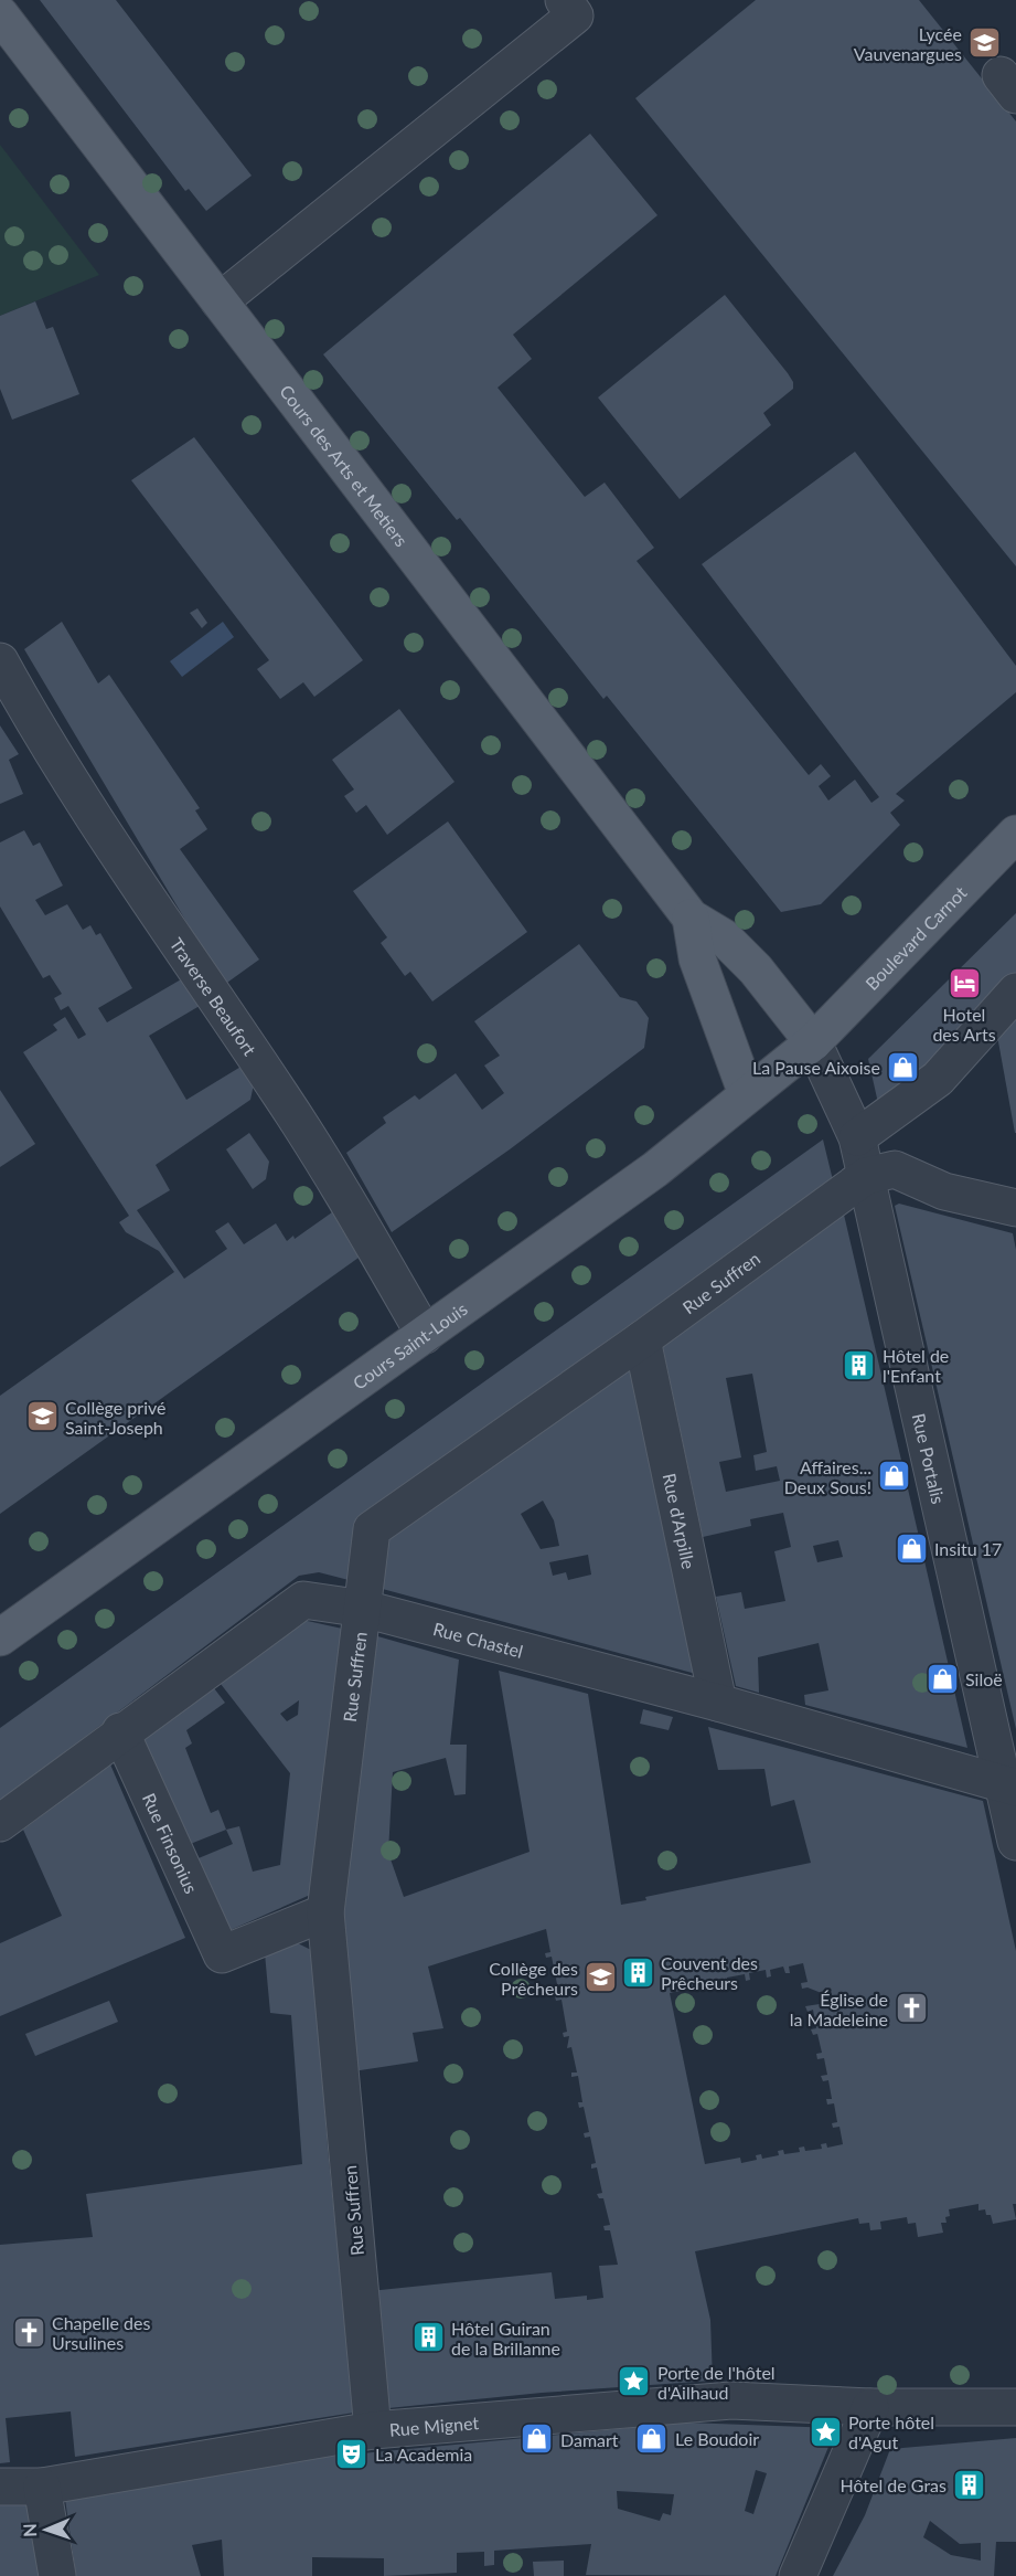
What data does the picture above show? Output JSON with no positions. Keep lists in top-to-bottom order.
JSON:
{
  "streets": {
    "main road": ["Cours des Arts et Metiers", "Boulevard Carnot", "Cours Saint-Louis"],
    "street": [
      "Traverse Beaufort",
      "Rue Suffren",
      "Rue Portalis",
      "Rue d'Arpille",
      "Rue Chastel",
      "Rue Finsonius",
      "Rue Mignet"
    ]
  },
  "crossings": [
    ["Cours des Arts et Metiers", "Boulevard Carnot"],
    ["Cours des Arts et Metiers", "Cours Saint-Louis"],
    ["Cours des Arts et Metiers", "Rue Portalis"],
    ["Boulevard Carnot", "Cours Saint-Louis"],
    ["Boulevard Carnot", "Rue Portalis"],
    ["Traverse Beaufort", "Cours Saint-Louis"],
    ["Rue Suffren", "Rue Portalis"],
    ["Rue Suffren", "Rue d'Arpille"],
    ["Rue Suffren", "Rue Chastel"],
    ["Rue Suffren", "Rue Finsonius"],
    ["Rue Suffren", "Rue Mignet"],
    ["Cours Saint-Louis", "Rue Portalis"],
    ["Rue Portalis", "Rue Chastel"],
    ["Rue d'Arpille", "Rue Chastel"],
    ["Rue Chastel", "Rue Finsonius"]
  ],
  "places": {
    "school or university": ["Lycée Vauvenargues", "Collège privé Saint-Joseph", "Collège des Prêcheurs"],
    "hotel": ["Hotel des Arts"],
    "shop": [
      "La Pause Aixoise",
      "Affaires... Deux Sous!",
      "Insitu 17",
      "Siloë",
      "Le Boudoir",
      "Damart"
    ],
    "building": [
      "Hôtel de l'Enfant",
      "Couvent des Prêcheurs",
      "Hôtel Guiran de la Brillanne",
      "Hôtel de Gras"
    ],
    "church": ["Église de la Madeleine", "Chapelle des Ursulines"],
    "place": ["Porte de l'hôtel d'Ailhaud", "Porte hôtel d'Agut"],
    "theatre": ["La Academia"]
  },
  "north": "left"
}
